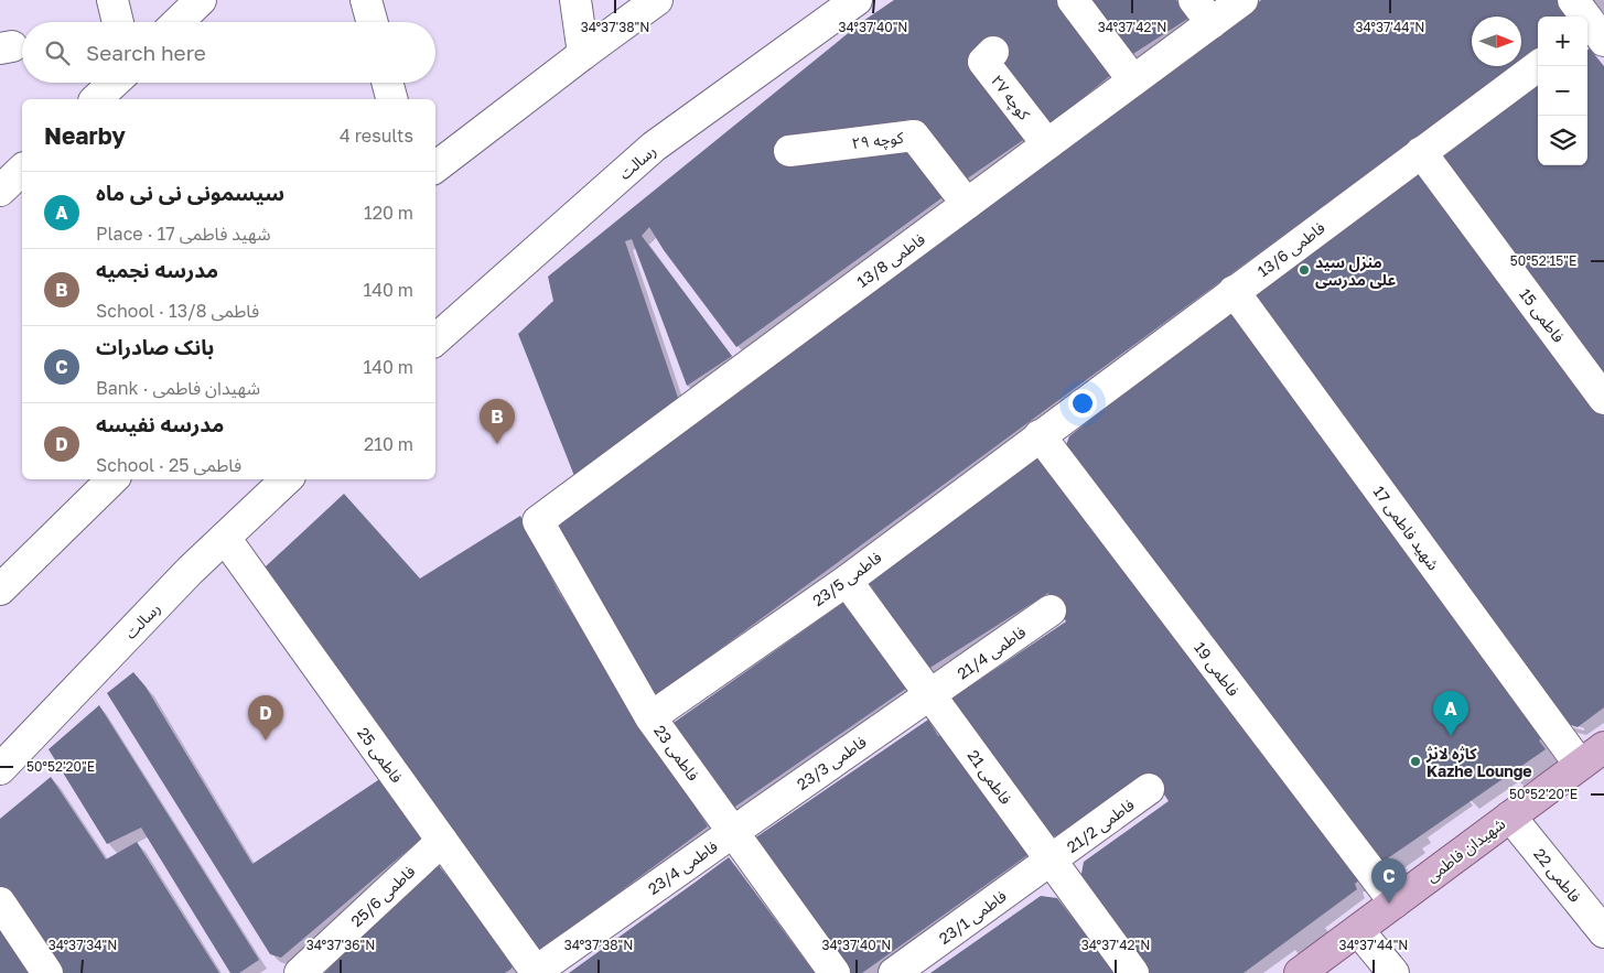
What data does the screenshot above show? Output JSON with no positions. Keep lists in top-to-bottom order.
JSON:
{
  "streets": {
    "main road": ["شهیدان فاطمی"],
    "street": [
      "کوچه ۲۷",
      "کوچه ۲۹",
      "رسالت",
      "فاطمی 13/6",
      "فاطمی 13/8",
      "فاطمی 15",
      "شهید فاطمی 17",
      "فاطمی 23/5",
      "فاطمی 21/4",
      "فاطمی 19",
      "فاطمی 23",
      "فاطمی 25",
      "فاطمی 23/3",
      "فاطمی 21",
      "فاطمی 21/2",
      "فاطمی 23/4",
      "فاطمی 22",
      "فاطمی 25/6",
      "فاطمی 23/1"
    ]
  },
  "crossings": [
    ["کوچه ۲۷", "فاطمی 13/8"],
    ["کوچه ۲۹", "فاطمی 13/8"],
    ["رسالت", "فاطمی 25"],
    ["فاطمی 13/6", "فاطمی 15"],
    ["فاطمی 13/6", "شهید فاطمی 17"],
    ["فاطمی 13/6", "فاطمی 23/5"],
    ["فاطمی 13/6", "فاطمی 19"],
    ["فاطمی 13/8", "فاطمی 23"],
    ["شهید فاطمی 17", "شهیدان فاطمی"],
    ["فاطمی 23/5", "فاطمی 19"],
    ["فاطمی 23/5", "فاطمی 23"],
    ["فاطمی 23/5", "فاطمی 21"],
    ["فاطمی 21/4", "فاطمی 23/3"],
    ["فاطمی 21/4", "فاطمی 21"],
    ["فاطمی 19", "شهیدان فاطمی"],
    ["فاطمی 23", "فاطمی 23/3"],
    ["فاطمی 23", "فاطمی 23/4"],
    ["فاطمی 25", "فاطمی 23/4"],
    ["فاطمی 25", "فاطمی 25/6"],
    ["فاطمی 23/3", "فاطمی 21"],
    ["فاطمی 23/3", "فاطمی 23/4"],
    ["فاطمی 21", "فاطمی 21/2"],
    ["فاطمی 21", "فاطمی 23/1"],
    ["فاطمی 21/2", "فاطمی 23/1"],
    ["شهیدان فاطمی", "فاطمی 22"]
  ],
  "places": ["منزل سید علی مدرسی", "کاژه لانژ Kazhe Lounge"],
  "north": "right",
  "page": {
    "map_buttons": ["+", "−"],
    "search": "Search here",
    "heading": ["Nearby", "4 results"],
    "list": [
      {
        "mark": "A",
        "name": "سیسمونی نی نی ماه",
        "note": "Place · شهید فاطمی 17",
        "value": "120 m"
      },
      {
        "mark": "B",
        "name": "مدرسه نجمیه",
        "note": "School · فاطمی 13/8",
        "value": "140 m"
      },
      {
        "mark": "C",
        "name": "بانک صادرات",
        "note": "Bank · شهیدان فاطمی",
        "value": "140 m"
      },
      {
        "mark": "D",
        "name": "مدرسه نفیسه",
        "note": "School · فاطمی 25",
        "value": "210 m"
      }
    ],
    "pins": [
      "B",
      "A",
      "D",
      "C"
    ]
  },
  "coordinates": [
    "34°37'38\"N",
    "34°37'40\"N",
    "34°37'42\"N",
    "34°37'44\"N",
    "50°52'15\"E",
    "50°52'20\"E",
    "34°37'34\"N",
    "34°37'36\"N"
  ]
}
